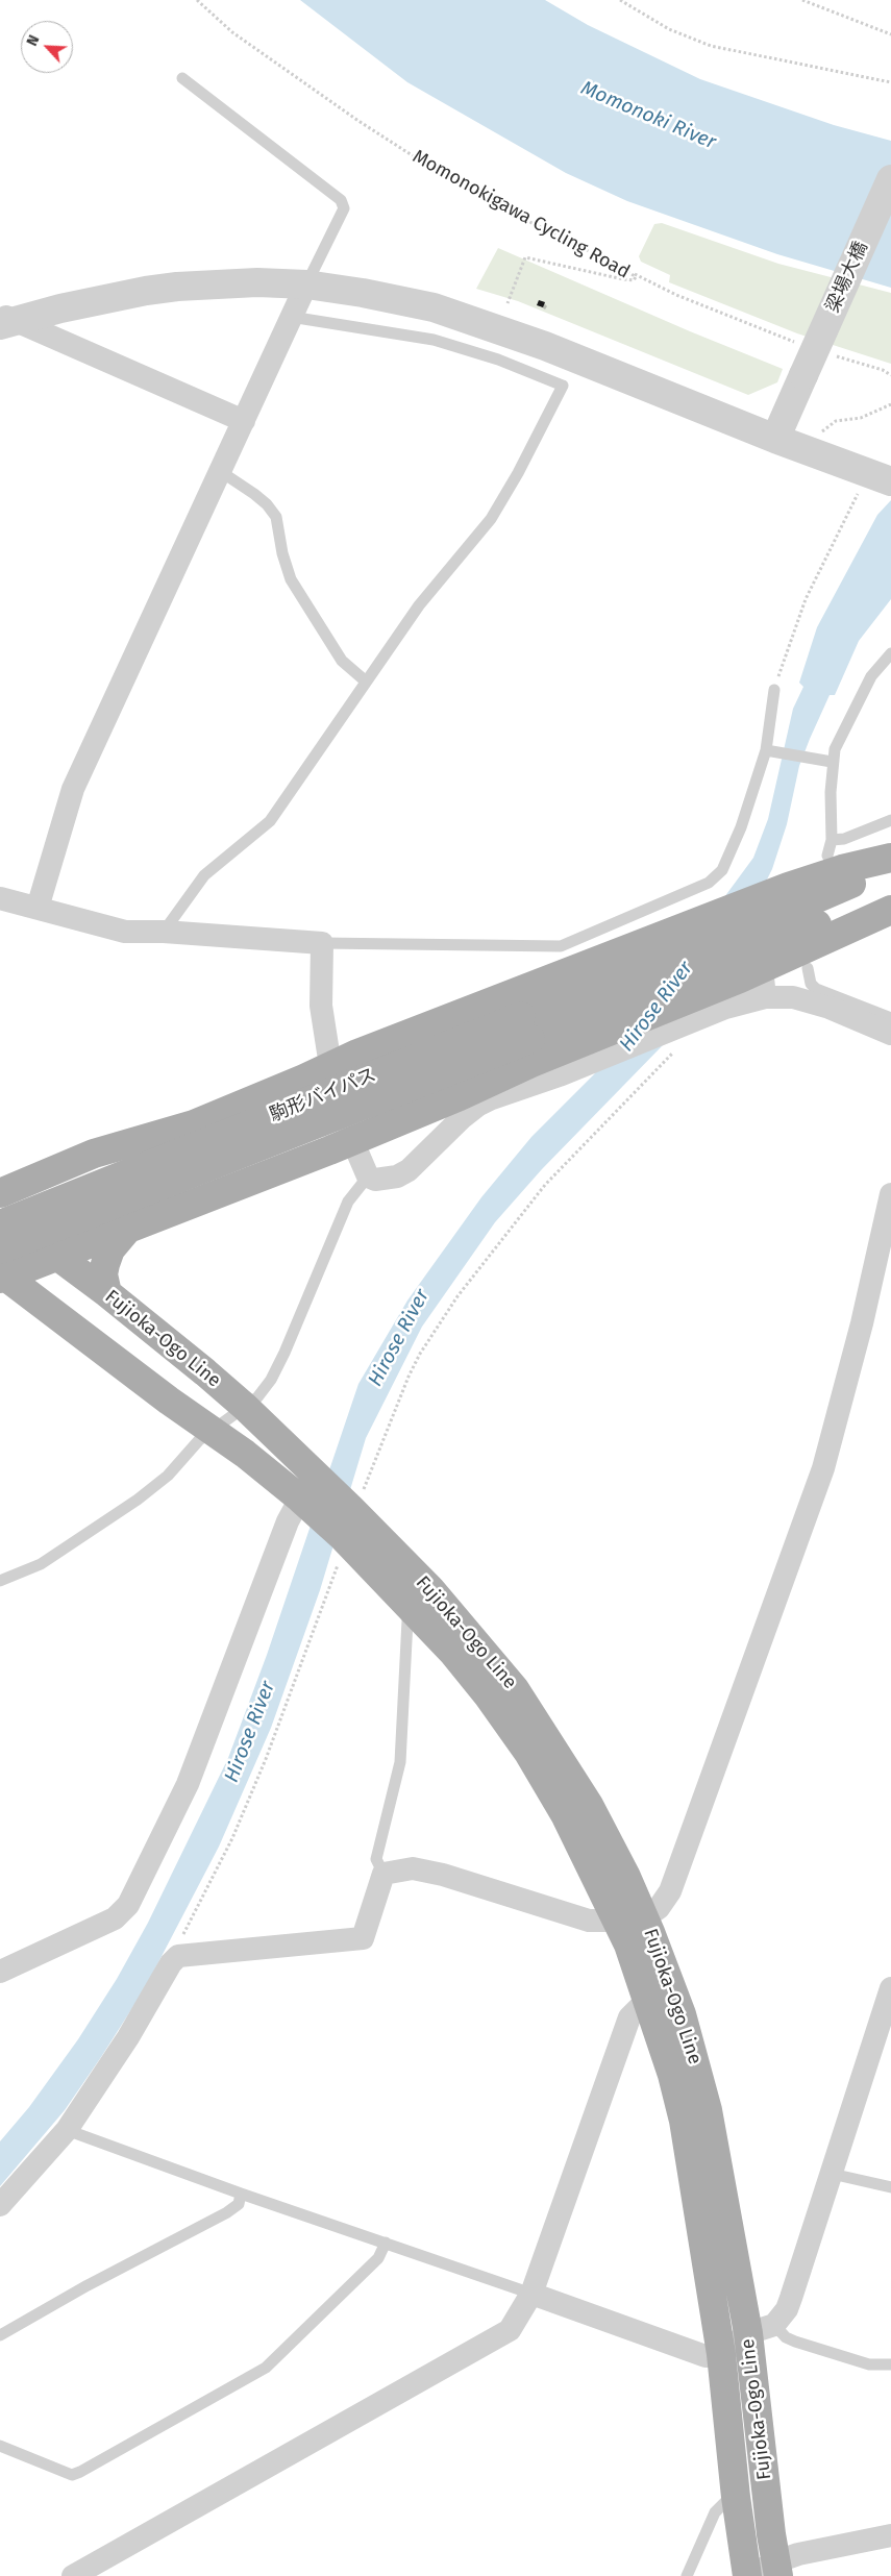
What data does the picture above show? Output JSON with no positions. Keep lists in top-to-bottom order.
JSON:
{
  "streets": {
    "main road": ["駒形バイパス", "Fujioka-Ogo Line"],
    "street": ["梁場大橋"],
    "path": ["Momonokigawa Cycling Road"]
  },
  "water": ["Momonoki River", "Hirose River"],
  "north": "top left"
}
